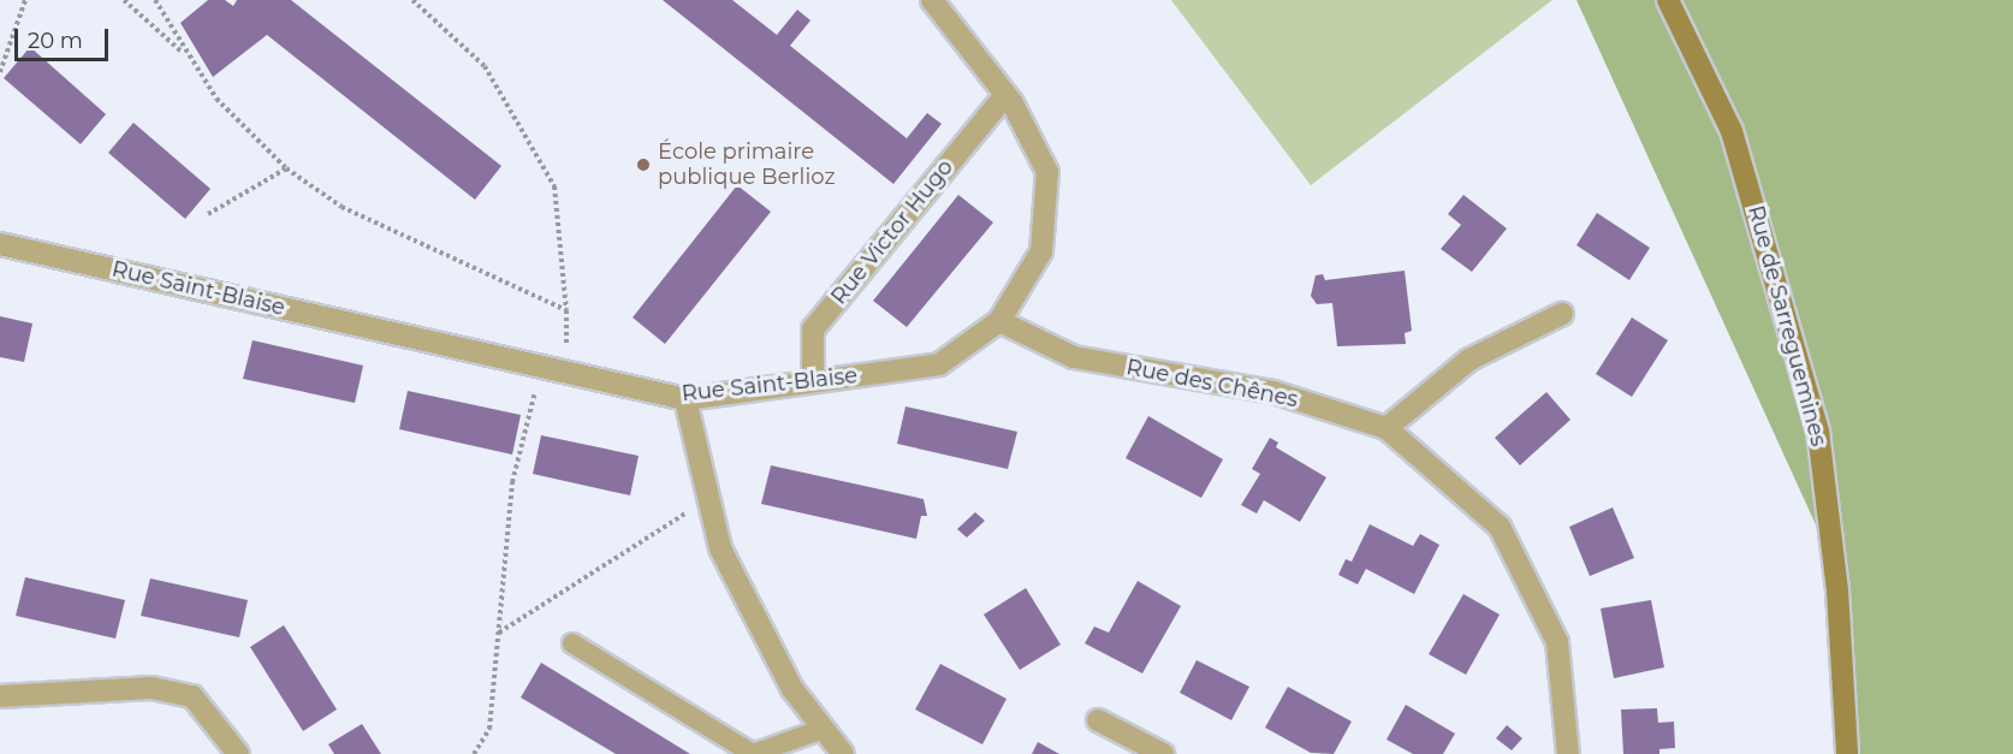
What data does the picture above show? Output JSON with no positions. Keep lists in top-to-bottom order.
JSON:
{
  "streets": {
    "main road": ["Rue de Sarreguemines"],
    "street": ["Rue Victor Hugo", "Rue Saint-Blaise", "Rue des Chênes"]
  },
  "crossings": [
    ["Rue Victor Hugo", "Rue Saint-Blaise"],
    ["Rue Saint-Blaise", "Rue des Chênes"]
  ],
  "places": ["École primaire publique Berlioz"],
  "scale_bar": "20 m"
}
